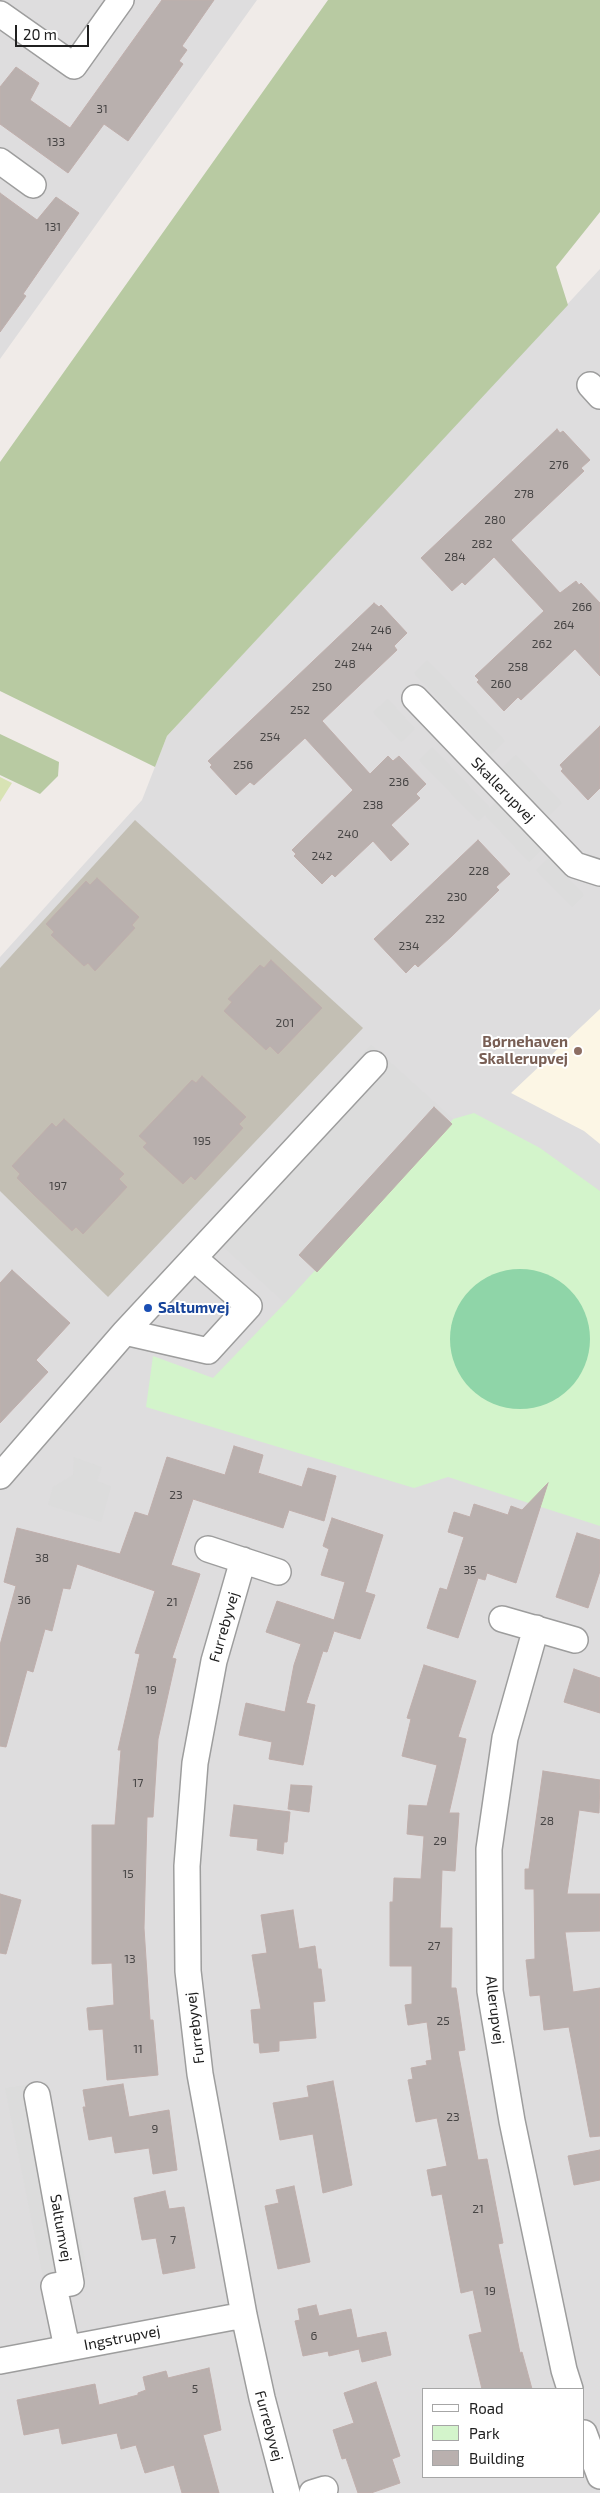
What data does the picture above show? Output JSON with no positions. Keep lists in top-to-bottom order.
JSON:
{
  "streets": {
    "street": [
      "Skallerupvej",
      "Furrebyvej",
      "Allerupvej",
      "Saltumvej",
      "Ingstrupvej"
    ]
  },
  "crossings": [
    ["Furrebyvej", "Ingstrupvej"],
    ["Saltumvej", "Ingstrupvej"]
  ],
  "places": ["Børnehaven Skallerupvej", "Saltumvej"],
  "house_numbers": [
    "31",
    "133",
    "131",
    "276",
    "278",
    "280",
    "282",
    "284",
    "266",
    "264",
    "246",
    "262",
    "244",
    "248",
    "258",
    "260",
    "250",
    "252",
    "254",
    "256",
    "236",
    "238",
    "240",
    "242",
    "228",
    "230",
    "232",
    "234",
    "201",
    "195",
    "197",
    "23",
    "38",
    "35",
    "36",
    "21",
    "19",
    "17",
    "28",
    "29",
    "15",
    "27",
    "13",
    "25",
    "11",
    "23",
    "9",
    "21",
    "7",
    "19",
    "6",
    "5"
  ],
  "legend": ["Road", "Park", "Building"],
  "scale_bar": "20 m"
}
